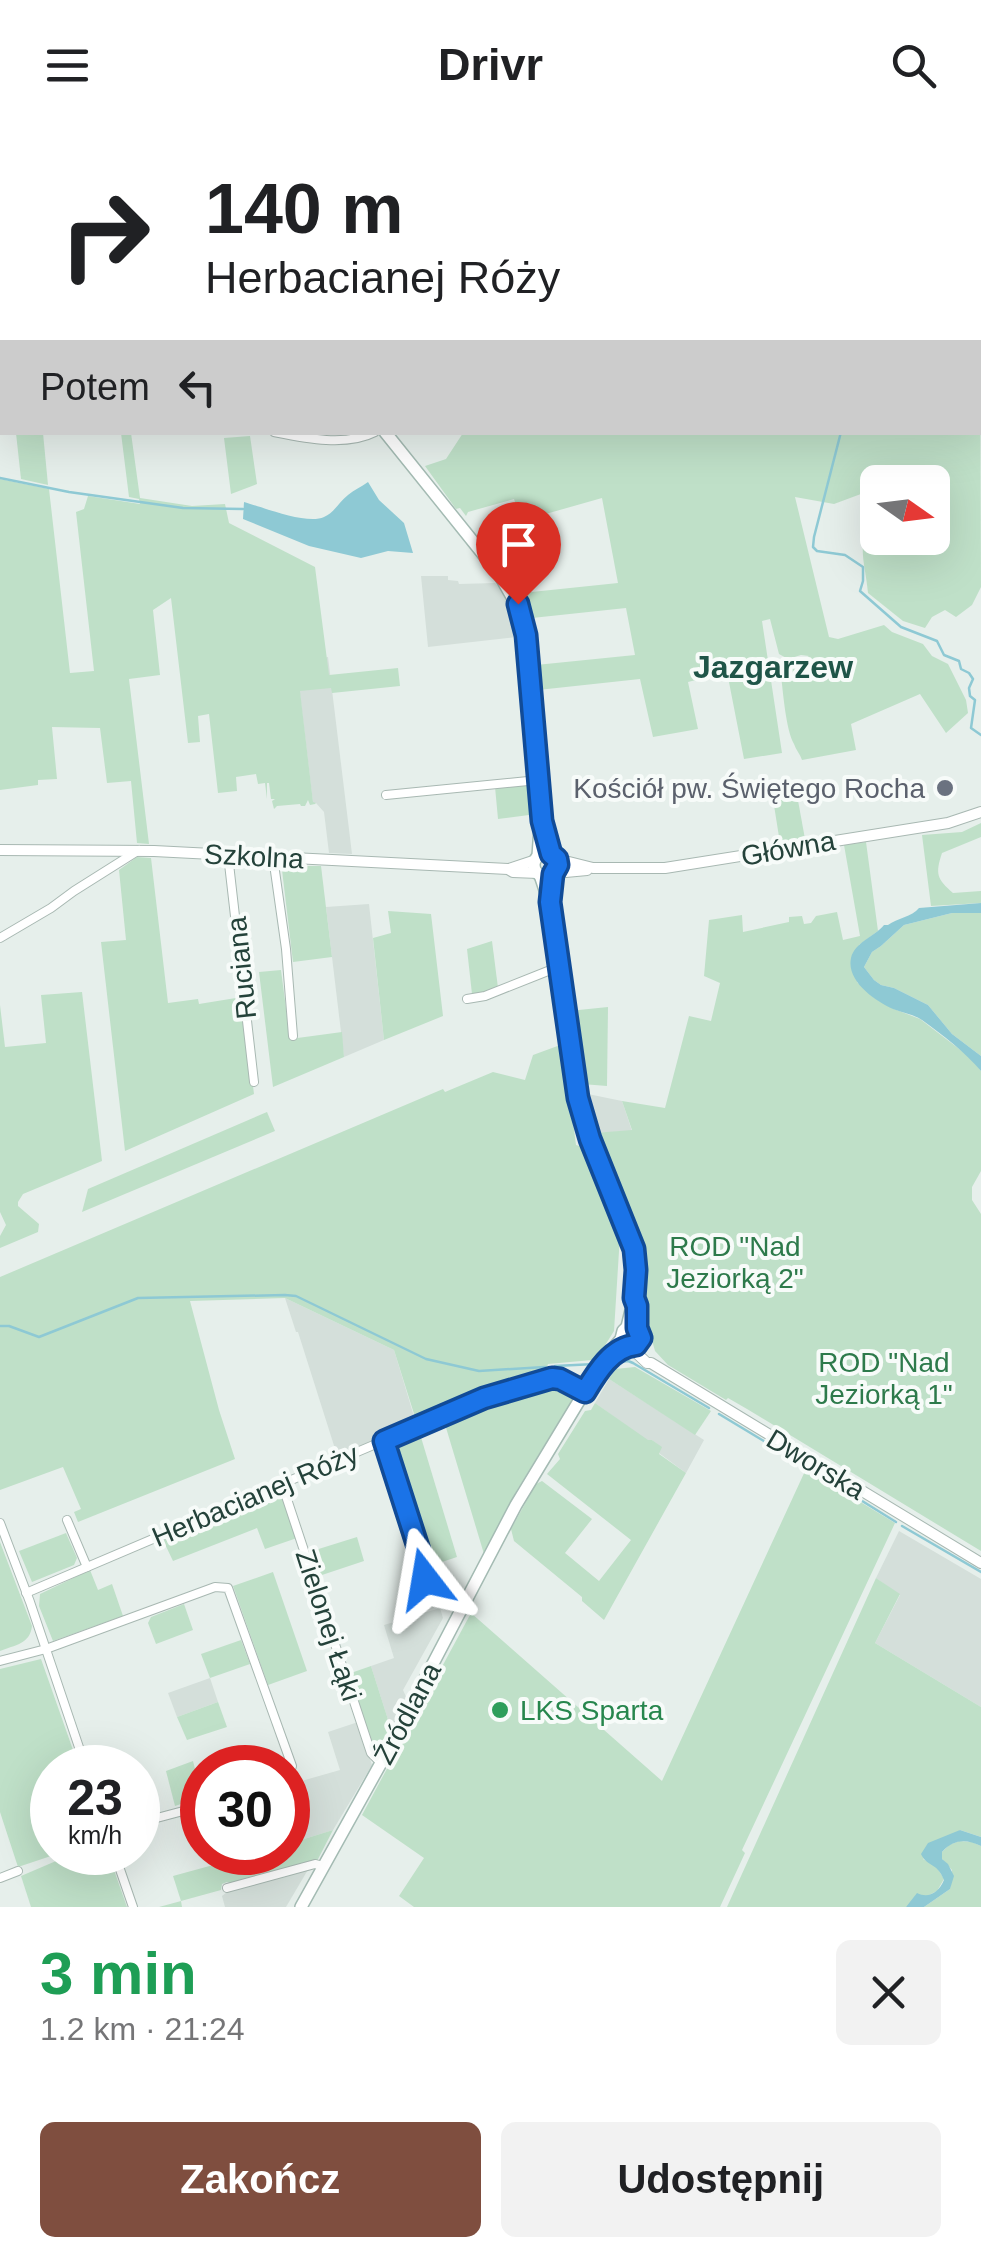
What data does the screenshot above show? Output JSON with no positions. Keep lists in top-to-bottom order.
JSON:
{
  "streets": {
    "main road": ["Źródlana"],
    "street": [
      "Główna",
      "Szkolna",
      "Ruciana",
      "Dworska",
      "Herbacianej Róży",
      "Zielonej Łąki"
    ]
  },
  "crossings": [
    ["Główna", "Szkolna"],
    ["Szkolna", "Ruciana"],
    ["Dworska", "Źródlana"],
    ["Herbacianej Róży", "Zielonej Łąki"],
    ["Herbacianej Róży", "Źródlana"],
    ["Zielonej Łąki", "Źródlana"]
  ],
  "districts": ["Jazgarzew"],
  "parks": ["ROD \"Nad Jeziorką 2\"", "ROD \"Nad Jeziorką 1\""],
  "places": ["Kościół pw. Świętego Rocha", "LKS Sparta"],
  "north": "right",
  "page": {
    "header": "Drivr",
    "turn": ["140 m", "Herbacianej Róży"],
    "then": "Potem",
    "speed": "23 km/h",
    "limit": "30",
    "heading": ["3 min", "1.2 km · 21:24"],
    "buttons": ["Zakończ", "Udostępnij"]
  }
}
